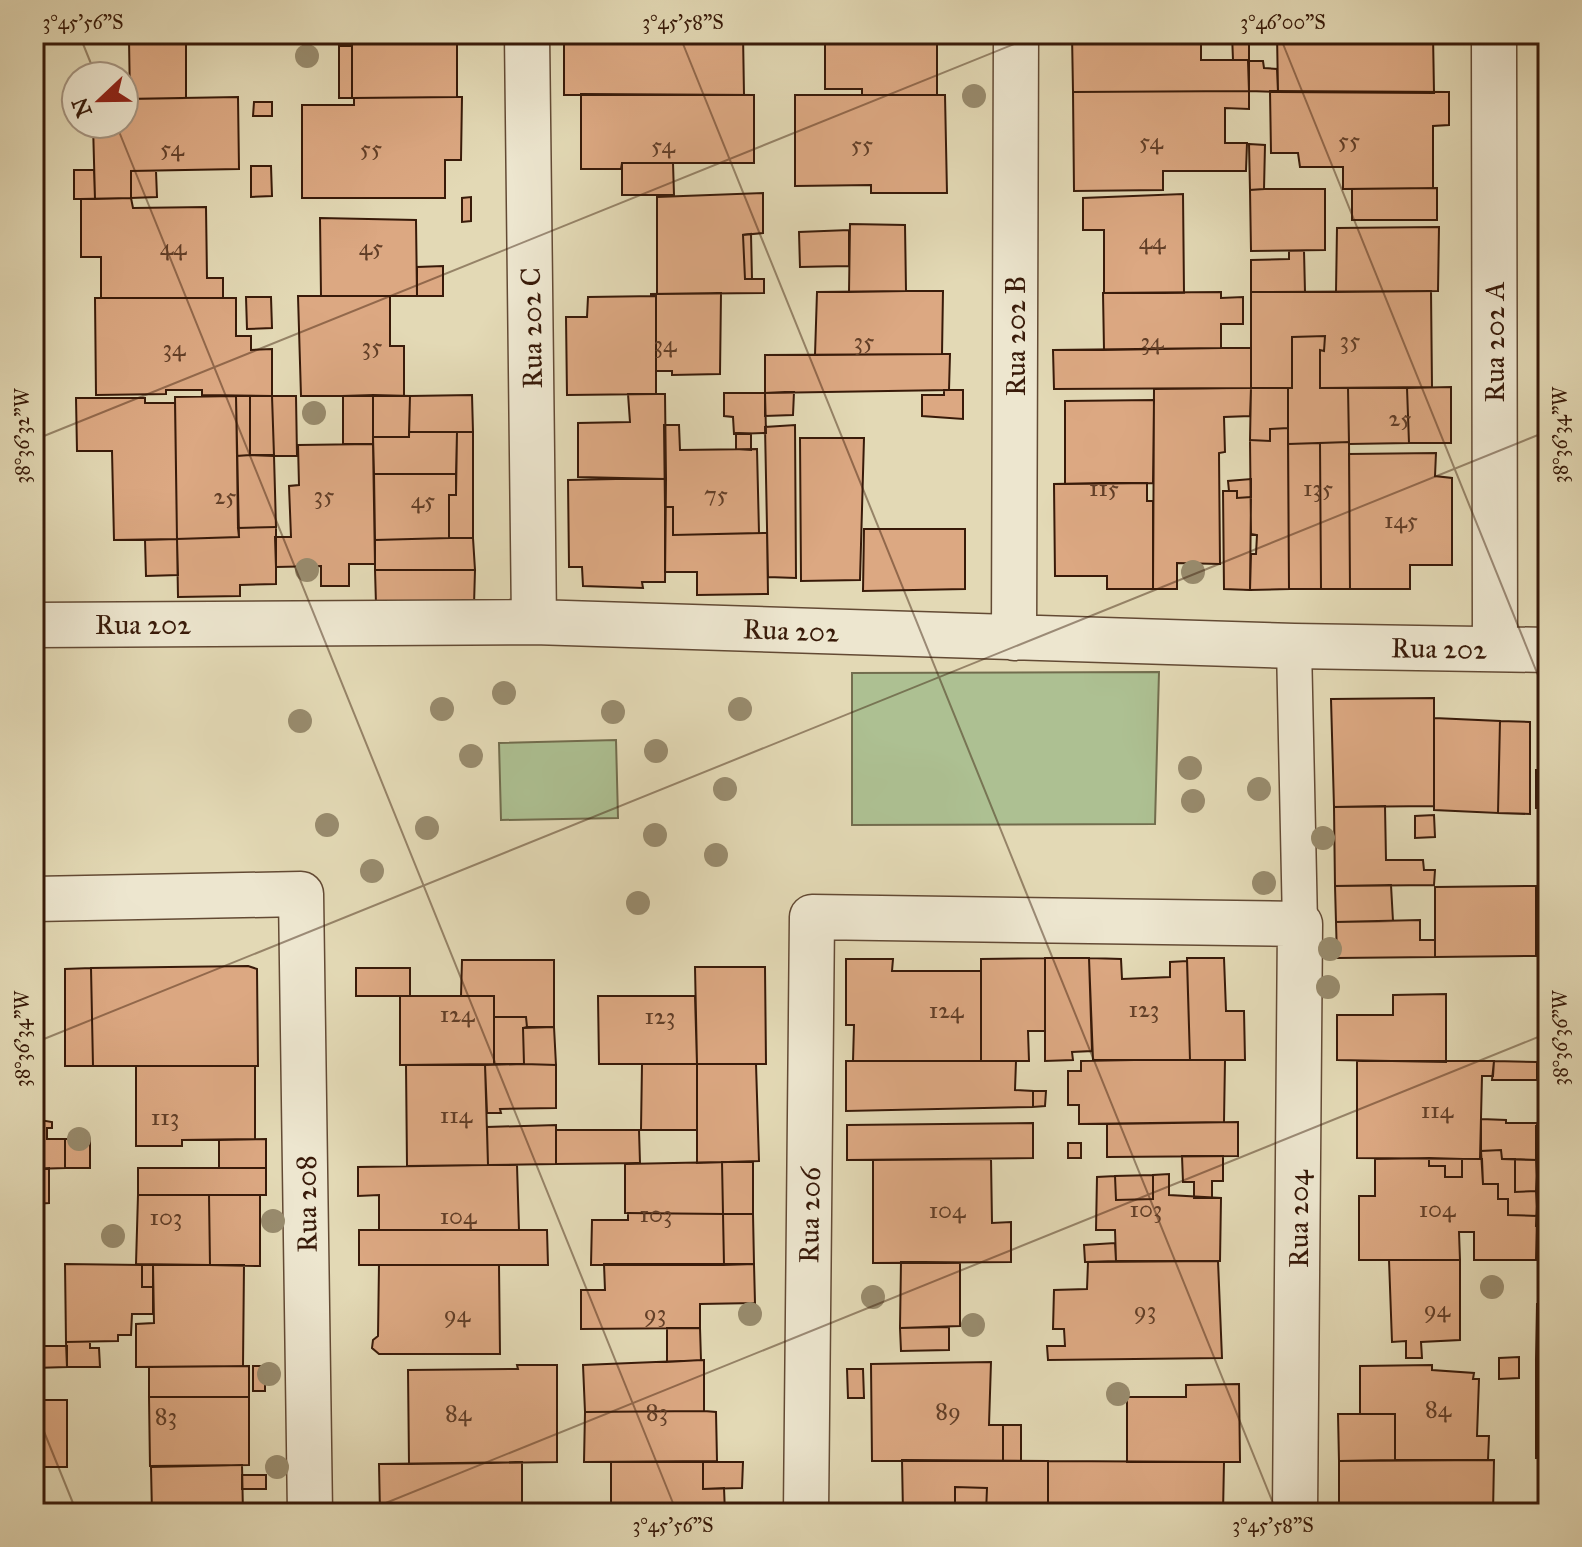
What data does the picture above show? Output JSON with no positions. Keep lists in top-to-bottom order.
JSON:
{
  "streets": {
    "street": [
      "Rua 202 C",
      "Rua 202 B",
      "Rua 202 A",
      "Rua 202",
      "Rua 208",
      "Rua 206",
      "Rua 204"
    ]
  },
  "crossings": [
    ["Rua 202 C", "Rua 202"],
    ["Rua 202 B", "Rua 202"],
    ["Rua 202 A", "Rua 202"],
    ["Rua 206", "Rua 204"]
  ],
  "house_numbers": [
    "55",
    "54",
    "55",
    "54",
    "54",
    "55",
    "44",
    "44",
    "45",
    "35",
    "35",
    "34",
    "34",
    "35",
    "34",
    "25",
    "115",
    "135",
    "75",
    "35",
    "25",
    "45",
    "145",
    "123",
    "124",
    "124",
    "123",
    "114",
    "114",
    "113",
    "103",
    "104",
    "104",
    "103",
    "104",
    "103",
    "94",
    "93",
    "93",
    "94",
    "84",
    "89",
    "83",
    "84",
    "83"
  ],
  "north": "left",
  "coordinates": [
    "3°45'56\"S",
    "3°45'58\"S",
    "3°46'00\"S",
    "38°36'34\"W",
    "38°36'32\"W",
    "38°36'36\"W"
  ]
}
